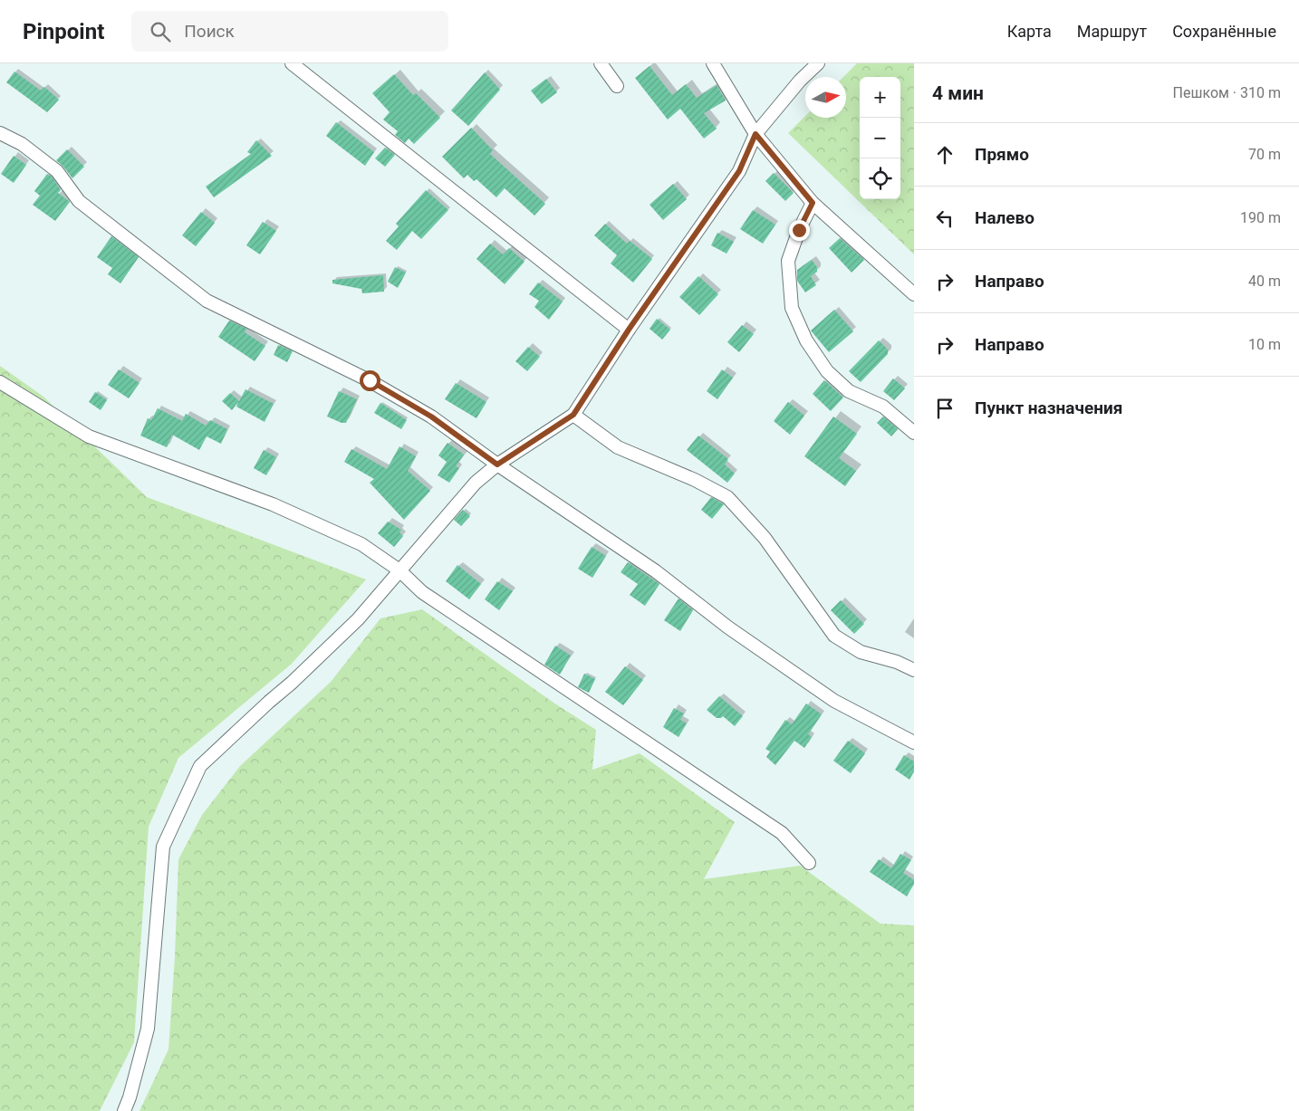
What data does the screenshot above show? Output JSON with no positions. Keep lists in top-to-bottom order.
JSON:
{
  "north": "right",
  "page": {
    "header": "Pinpoint",
    "search": "Поиск",
    "nav": ["Карта", "Маршрут", "Сохранённые"],
    "heading": ["4 мин", "Пешком · 310 m"],
    "map_buttons": ["+", "−"],
    "list": [
      ["Прямо", "70 m"],
      ["Налево", "190 m"],
      ["Направо", "40 m"],
      ["Направо", "10 m"],
      "Пункт назначения"
    ]
  }
}
